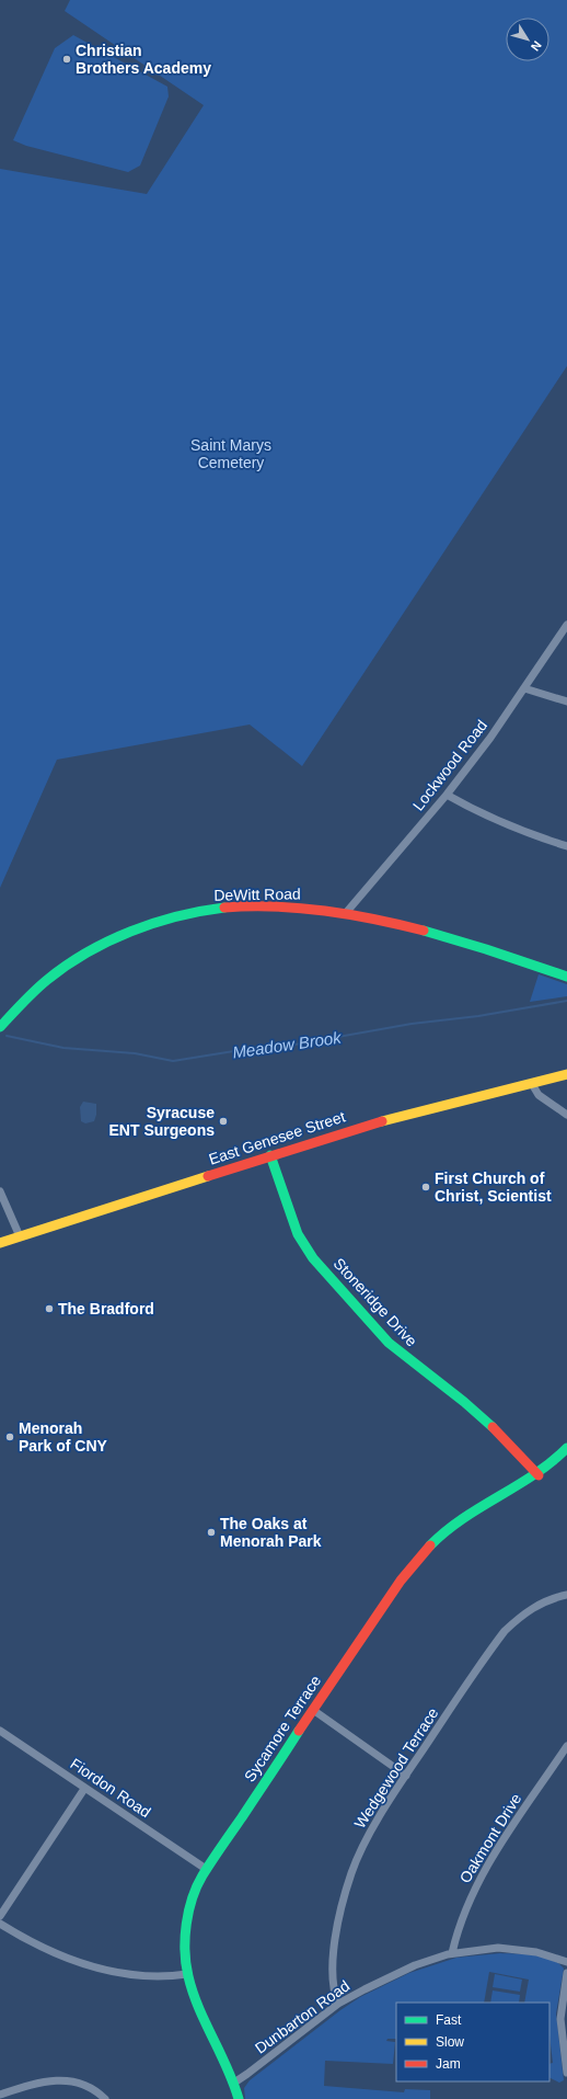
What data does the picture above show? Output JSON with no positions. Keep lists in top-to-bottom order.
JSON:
{
  "streets": {
    "street": [
      "Lockwood Road",
      "DeWitt Road",
      "East Genesee Street",
      "Stoneridge Drive",
      "Sycamore Terrace",
      "Wedgewood Terrace",
      "Fiordon Road",
      "Oakmont Drive",
      "Dunbarton Road"
    ]
  },
  "crossings": [
    ["Lockwood Road", "DeWitt Road"],
    ["East Genesee Street", "Stoneridge Drive"],
    ["Stoneridge Drive", "Sycamore Terrace"],
    ["Sycamore Terrace", "Fiordon Road"],
    ["Sycamore Terrace", "Dunbarton Road"],
    ["Wedgewood Terrace", "Dunbarton Road"],
    ["Oakmont Drive", "Dunbarton Road"]
  ],
  "water": ["Meadow Brook"],
  "parks": ["Saint Marys Cemetery"],
  "places": [
    "Christian Brothers Academy",
    "Syracuse ENT Surgeons",
    "First Church of Christ, Scientist",
    "The Bradford",
    "Menorah Park of CNY",
    "The Oaks at Menorah Park"
  ],
  "legend": ["Fast", "Slow", "Jam"],
  "north": "bottom right"
}
